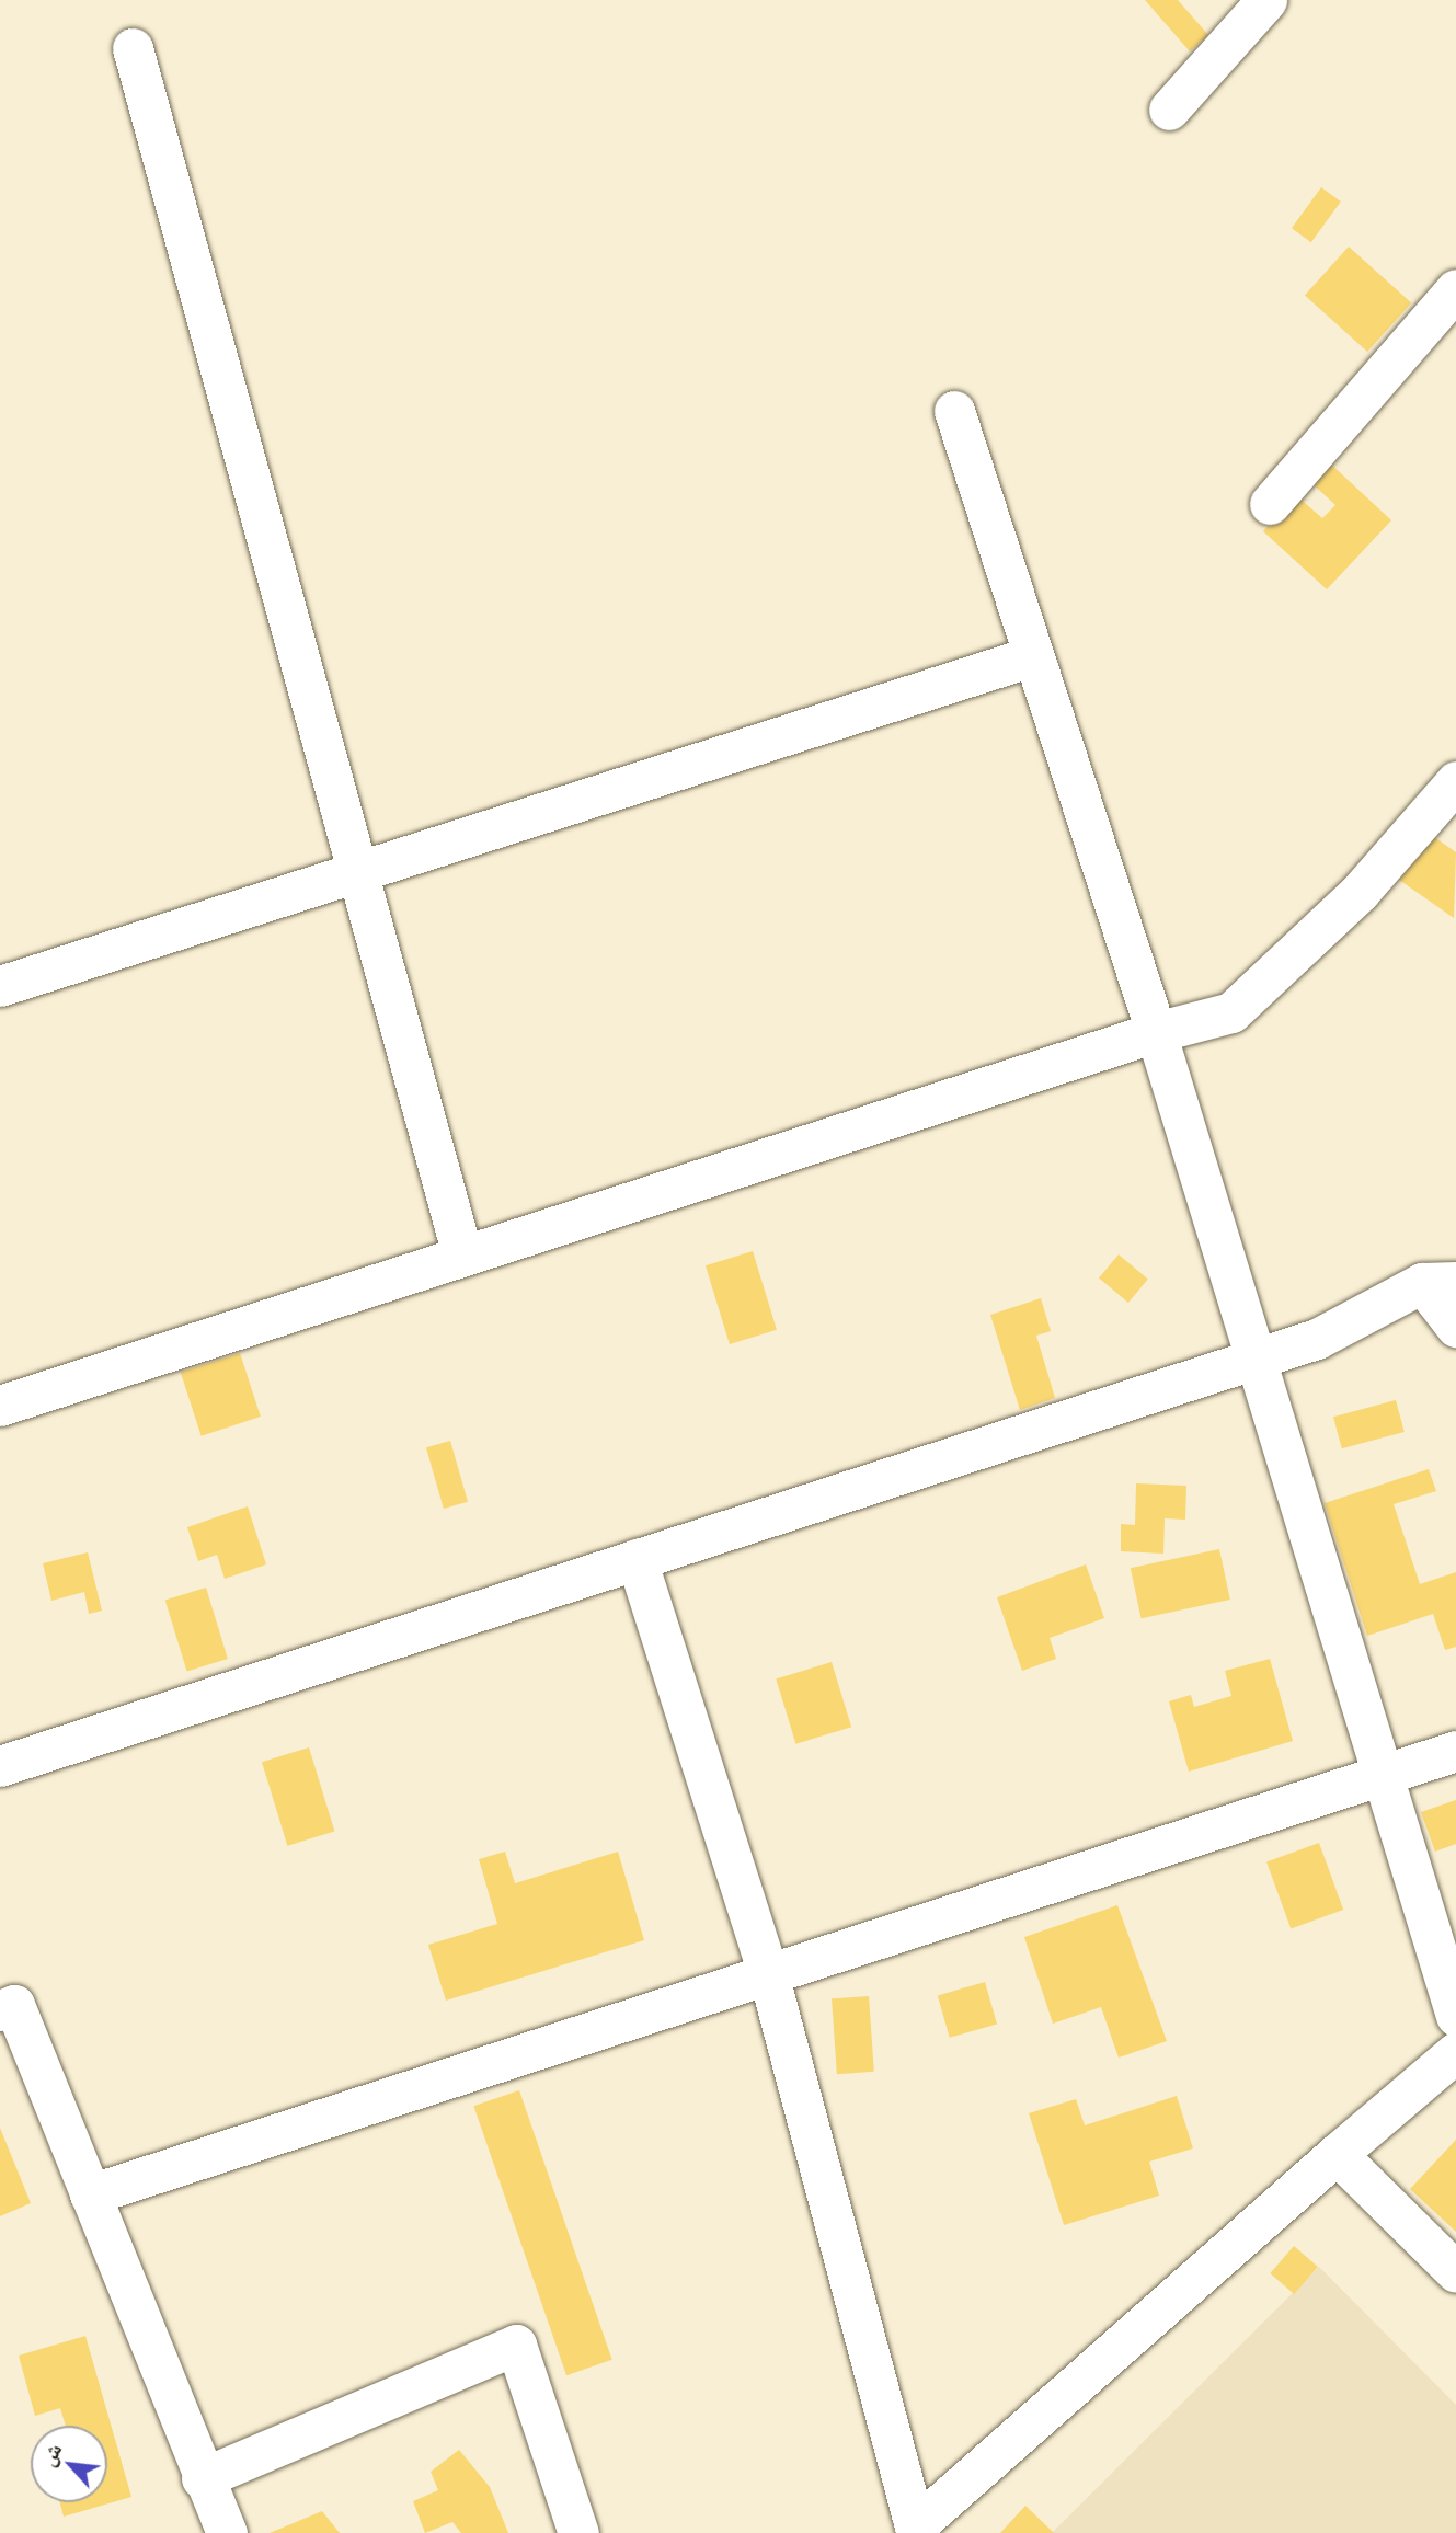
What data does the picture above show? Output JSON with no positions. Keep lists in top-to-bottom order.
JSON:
{
  "north": "top left"
}
